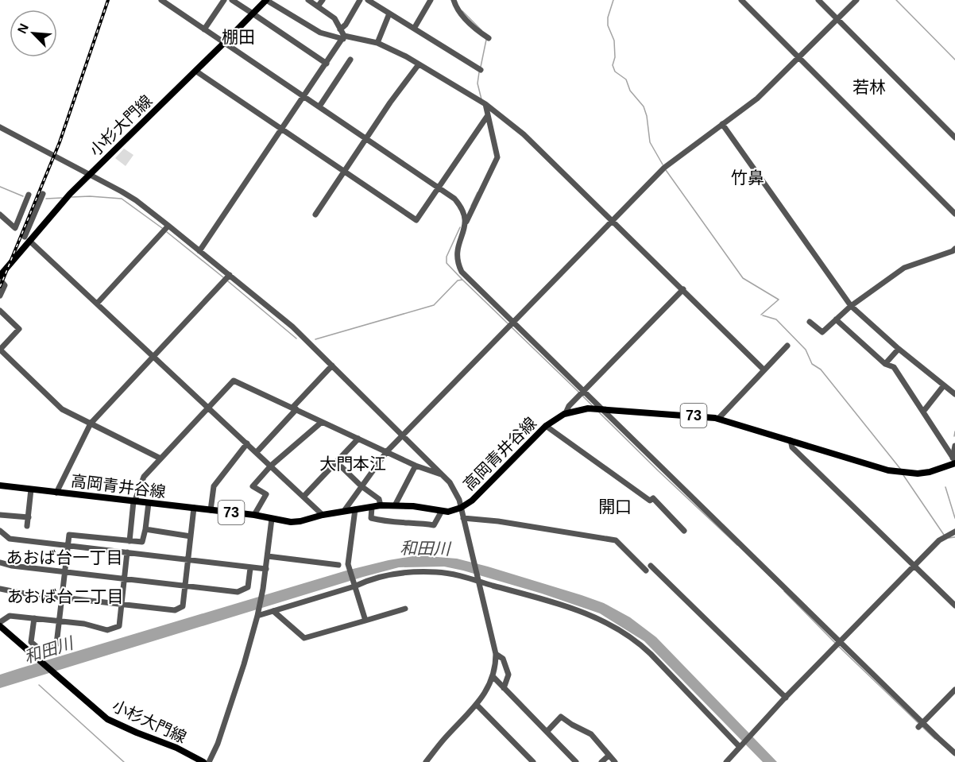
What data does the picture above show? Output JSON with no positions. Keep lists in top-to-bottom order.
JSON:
{
  "streets": {
    "main road": ["小杉大門線", "73", "高岡青井谷線"]
  },
  "districts": [
    "棚田",
    "若林",
    "竹鼻",
    "大門本江",
    "開口",
    "あおば台一丁目",
    "あおば台二丁目"
  ],
  "water": ["和田川"],
  "north": "top left"
}
